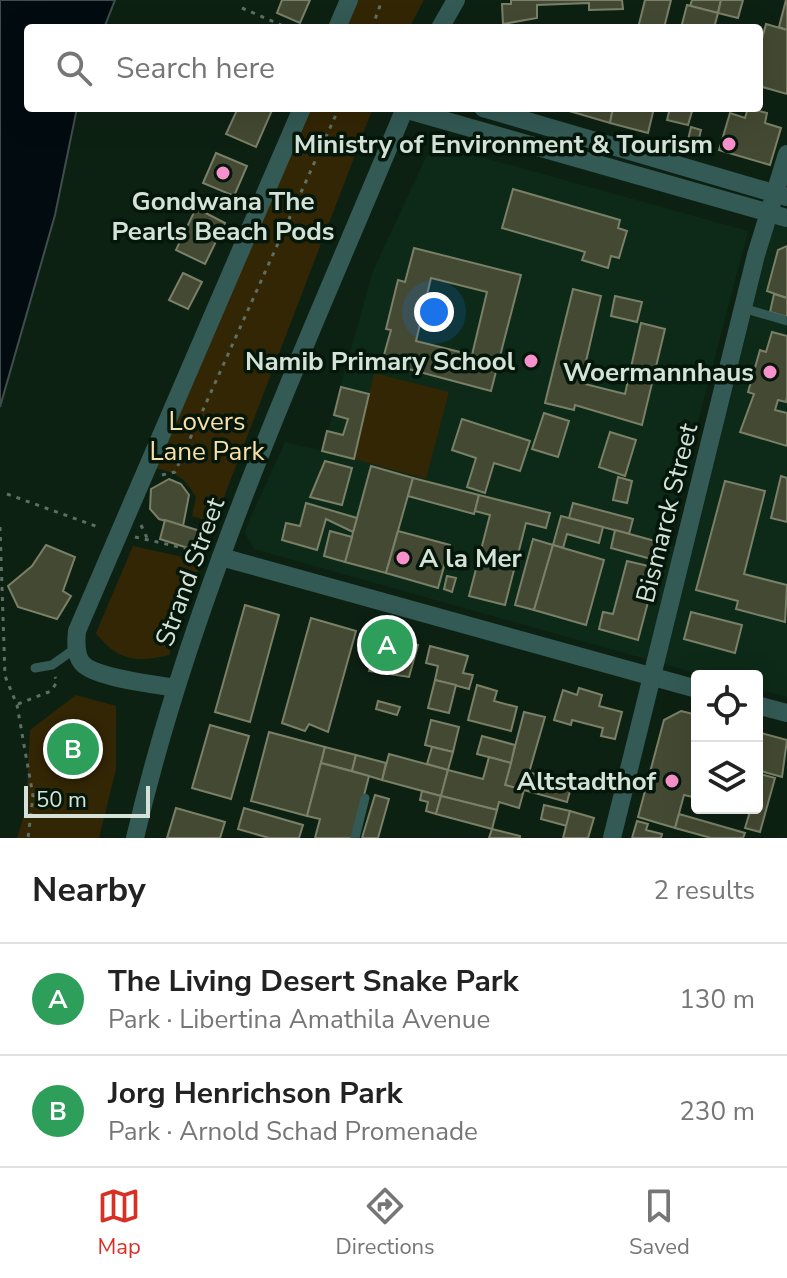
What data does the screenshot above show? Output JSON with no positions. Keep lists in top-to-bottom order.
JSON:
{
  "streets": {
    "street": ["Bismarck Street", "Strand Street"]
  },
  "parks": ["Lovers Lane Park"],
  "places": [
    "Ministry of Environment & Tourism",
    "Gondwana The Pearls Beach Pods",
    "Namib Primary School",
    "Woermannhaus",
    "A la Mer",
    "Altstadthof"
  ],
  "scale_bar": "50 m",
  "page": {
    "search": "Search here",
    "pins": ["A", "B"],
    "scale": "50 m",
    "heading": ["Nearby", "2 results"],
    "list": [
      {
        "mark": "A",
        "name": "The Living Desert Snake Park",
        "note": "Park · Libertina Amathila Avenue",
        "value": "130 m"
      },
      {
        "mark": "B",
        "name": "Jorg Henrichson Park",
        "note": "Park · Arnold Schad Promenade",
        "value": "230 m"
      }
    ],
    "nav": ["Map", "Directions", "Saved"]
  }
}
